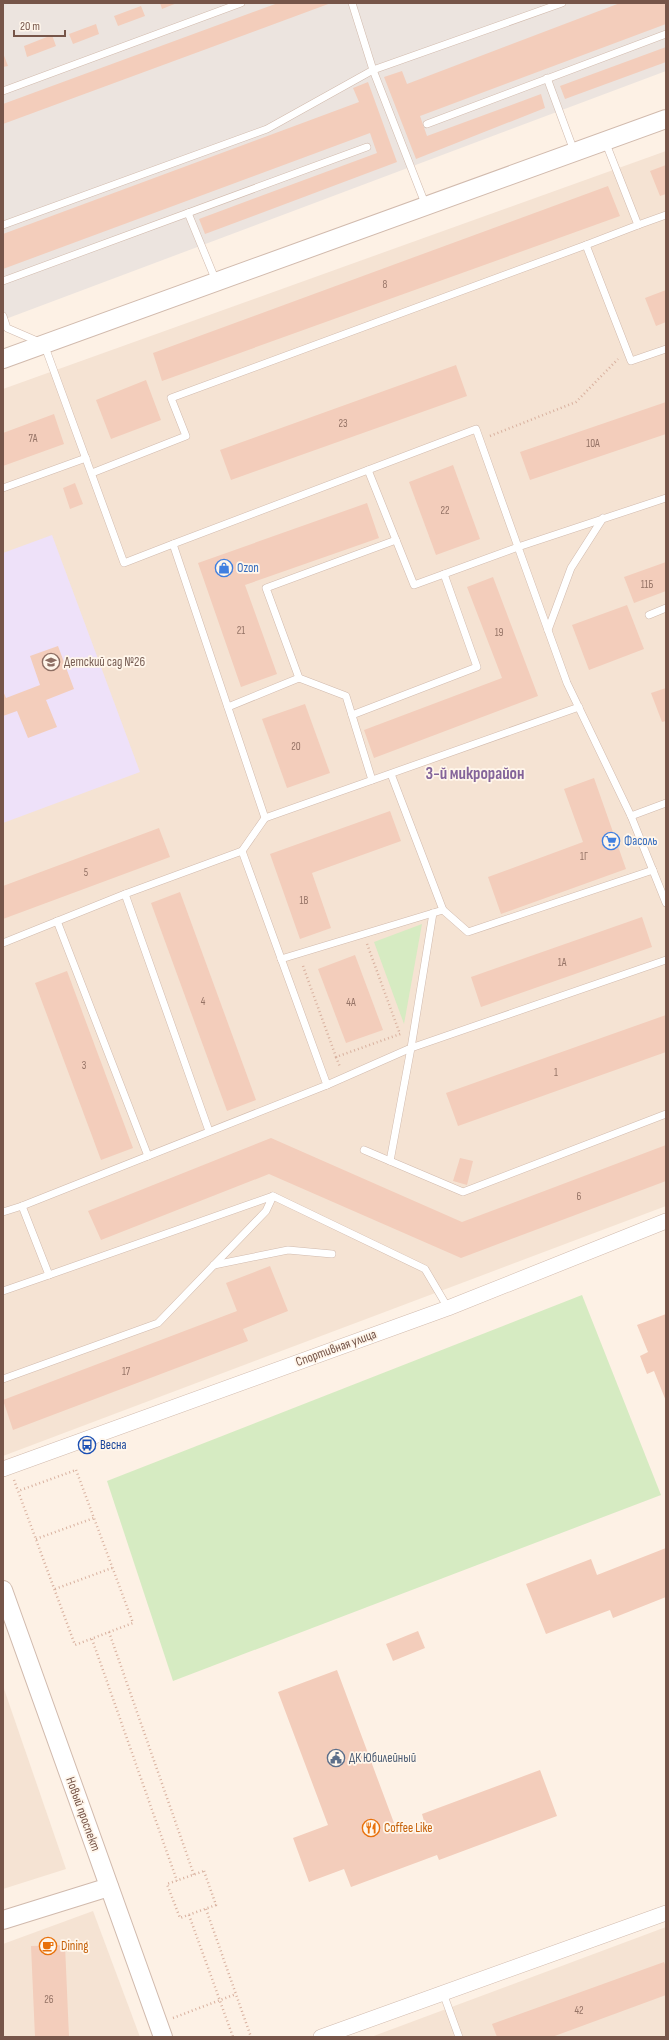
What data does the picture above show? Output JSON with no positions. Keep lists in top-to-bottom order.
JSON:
{
  "streets": {
    "street": ["Спортивная улица", "Новый проспект"]
  },
  "districts": ["3-й микрорайон"],
  "places": {
    "shop": ["Ozon"],
    "school or university": ["Детский сад №26"],
    "supermarket": ["Фасоль"],
    "bus stop": ["Весна"],
    "public building": ["ДК Юбилейный"],
    "restaurant": ["Coffee Like"],
    "cafe": ["Dining"]
  },
  "house_numbers": [
    "8",
    "23",
    "7А",
    "10А",
    "22",
    "11Б",
    "21",
    "19",
    "20",
    "1Г",
    "5",
    "1В",
    "1А",
    "4",
    "4А",
    "3",
    "1",
    "6",
    "17",
    "26",
    "42"
  ],
  "scale_bar": "20 m"
}
